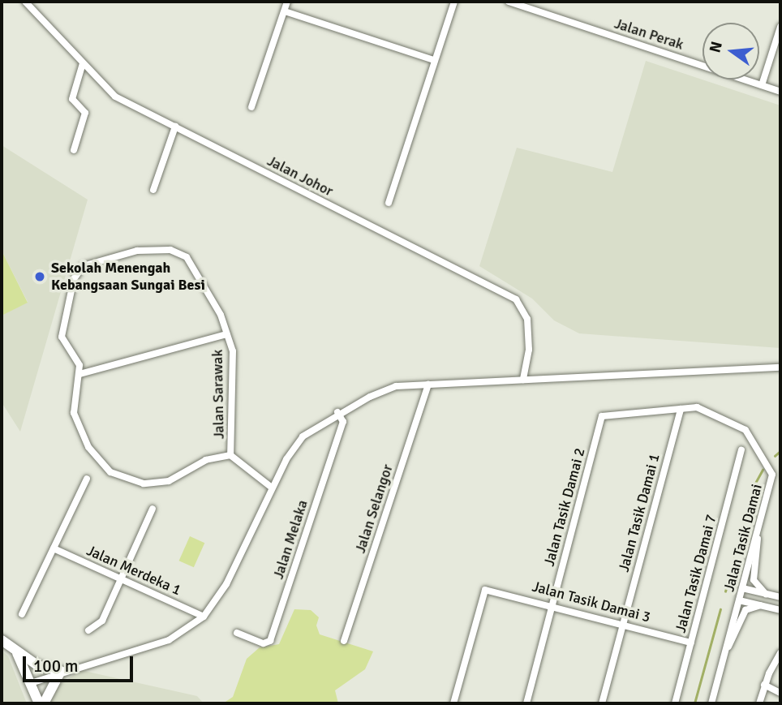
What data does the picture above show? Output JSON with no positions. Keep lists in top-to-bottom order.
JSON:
{
  "streets": {
    "street": [
      "Jalan Perak",
      "Jalan Johor",
      "Jalan Sarawak",
      "Jalan Tasik Damai 2",
      "Jalan Selangor",
      "Jalan Tasik Damai 1",
      "Jalan Tasik Damai",
      "Jalan Melaka",
      "Jalan Merdeka 1",
      "Jalan Tasik Damai 7",
      "Jalan Tasik Damai 3"
    ]
  },
  "crossings": [
    ["Jalan Tasik Damai 2", "Jalan Tasik Damai"],
    ["Jalan Tasik Damai 2", "Jalan Tasik Damai 3"],
    ["Jalan Tasik Damai 1", "Jalan Tasik Damai"],
    ["Jalan Tasik Damai 1", "Jalan Tasik Damai 3"],
    ["Jalan Tasik Damai 7", "Jalan Tasik Damai 3"]
  ],
  "places": ["Sekolah Menengah Kebangsaan Sungai Besi"],
  "scale_bar": "100 m",
  "north": "left"
}
